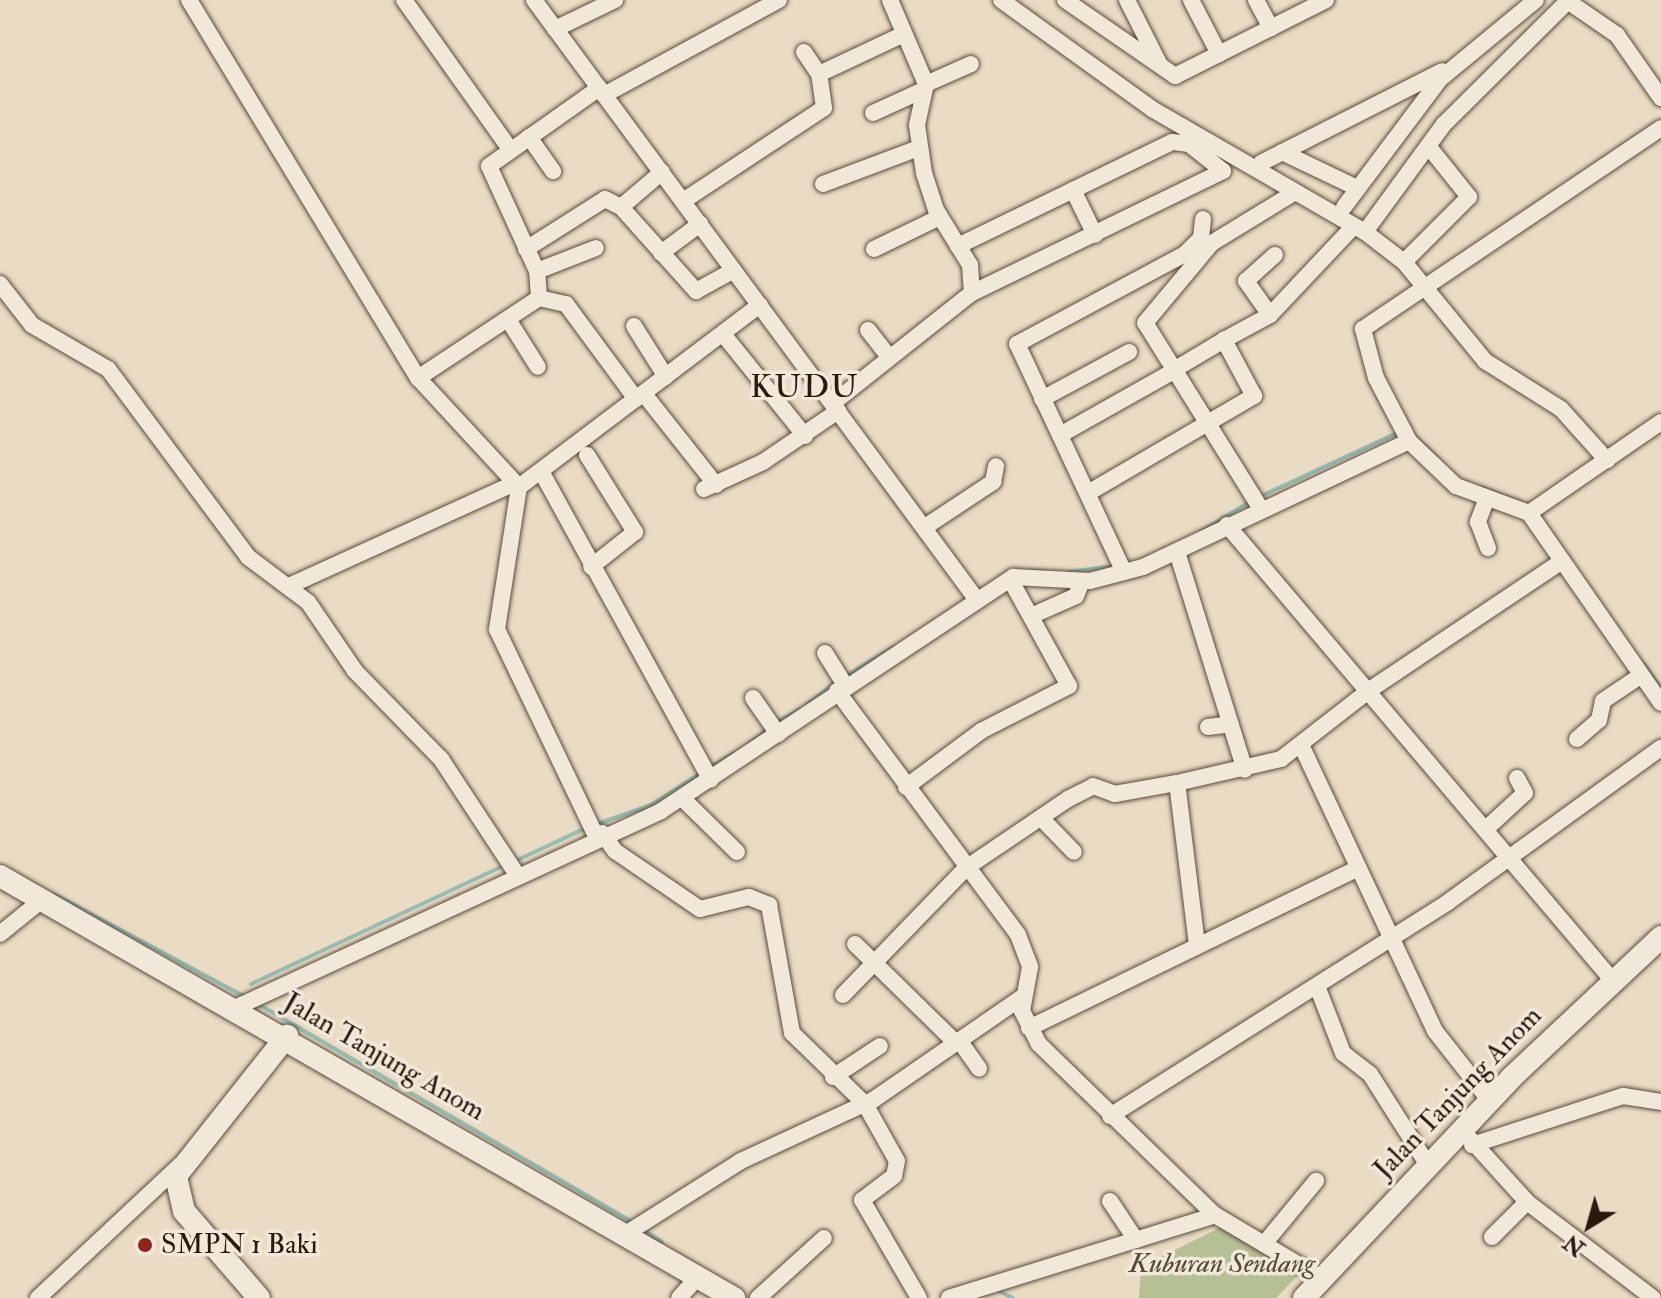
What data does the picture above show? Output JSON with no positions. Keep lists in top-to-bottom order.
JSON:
{
  "streets": {
    "main road": ["Jalan Tanjung Anom"]
  },
  "districts": ["KUDU"],
  "parks": ["Kuburan Sendang"],
  "places": ["SMPN 1 Baki"],
  "north": "bottom left"
}
